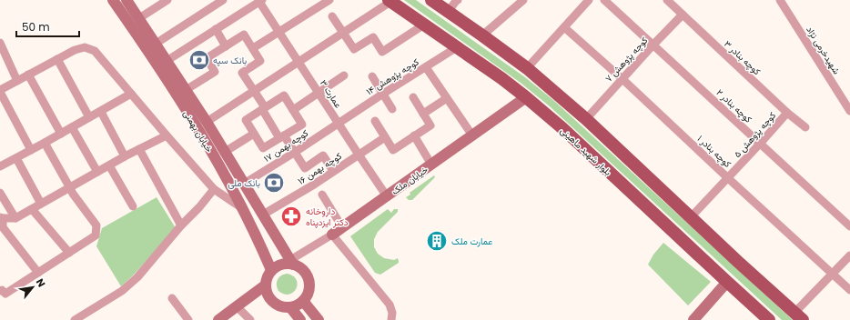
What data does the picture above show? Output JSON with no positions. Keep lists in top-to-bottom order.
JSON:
{
  "streets": {
    "main road": ["بلوار شهید ماهینی"],
    "street": [
      "شهیدخرمی نژاد",
      "کوچه بنادر ۳",
      "کوچه پژوهش ۷",
      "کوچه پژوهش ۱۴",
      "عمارت ۳",
      "کوچه بنادر ۲",
      "خیابان بهمنی",
      "کوچه پژوهش ۵",
      "کوچه بهمن ۱۷",
      "کوچه بنادر ۱",
      "کوچه بهمن ۱۶",
      "خیابان ملک"
    ]
  },
  "crossings": [
    ["کوچه بنادر ۳", "کوچه پژوهش ۷"],
    ["کوچه بنادر ۳", "کوچه پژوهش ۵"],
    ["کوچه پژوهش ۷", "کوچه بنادر ۲"],
    ["کوچه پژوهش ۷", "کوچه بنادر ۱"],
    ["کوچه پژوهش ۱۴", "عمارت ۳"],
    ["کوچه پژوهش ۱۴", "کوچه بهمن ۱۷"],
    ["کوچه پژوهش ۱۴", "بلوار شهید ماهینی"],
    ["عمارت ۳", "کوچه بهمن ۱۷"],
    ["عمارت ۳", "کوچه بهمن ۱۶"],
    ["عمارت ۳", "خیابان ملک"],
    ["کوچه بنادر ۲", "کوچه پژوهش ۵"],
    ["خیابان بهمنی", "کوچه بهمن ۱۷"],
    ["خیابان بهمنی", "کوچه بهمن ۱۶"],
    ["خیابان بهمنی", "خیابان ملک"],
    ["کوچه پژوهش ۵", "کوچه بنادر ۱"],
    ["بلوار شهید ماهینی", "خیابان ملک"]
  ],
  "places": {
    "bank": ["بانک سپه", "بانک ملی"],
    "pharmacy": ["داروخانه دکتر ایزدپناه"],
    "building": ["عمارت ملک"]
  },
  "scale_bar": "50 m",
  "north": "top right"
}
